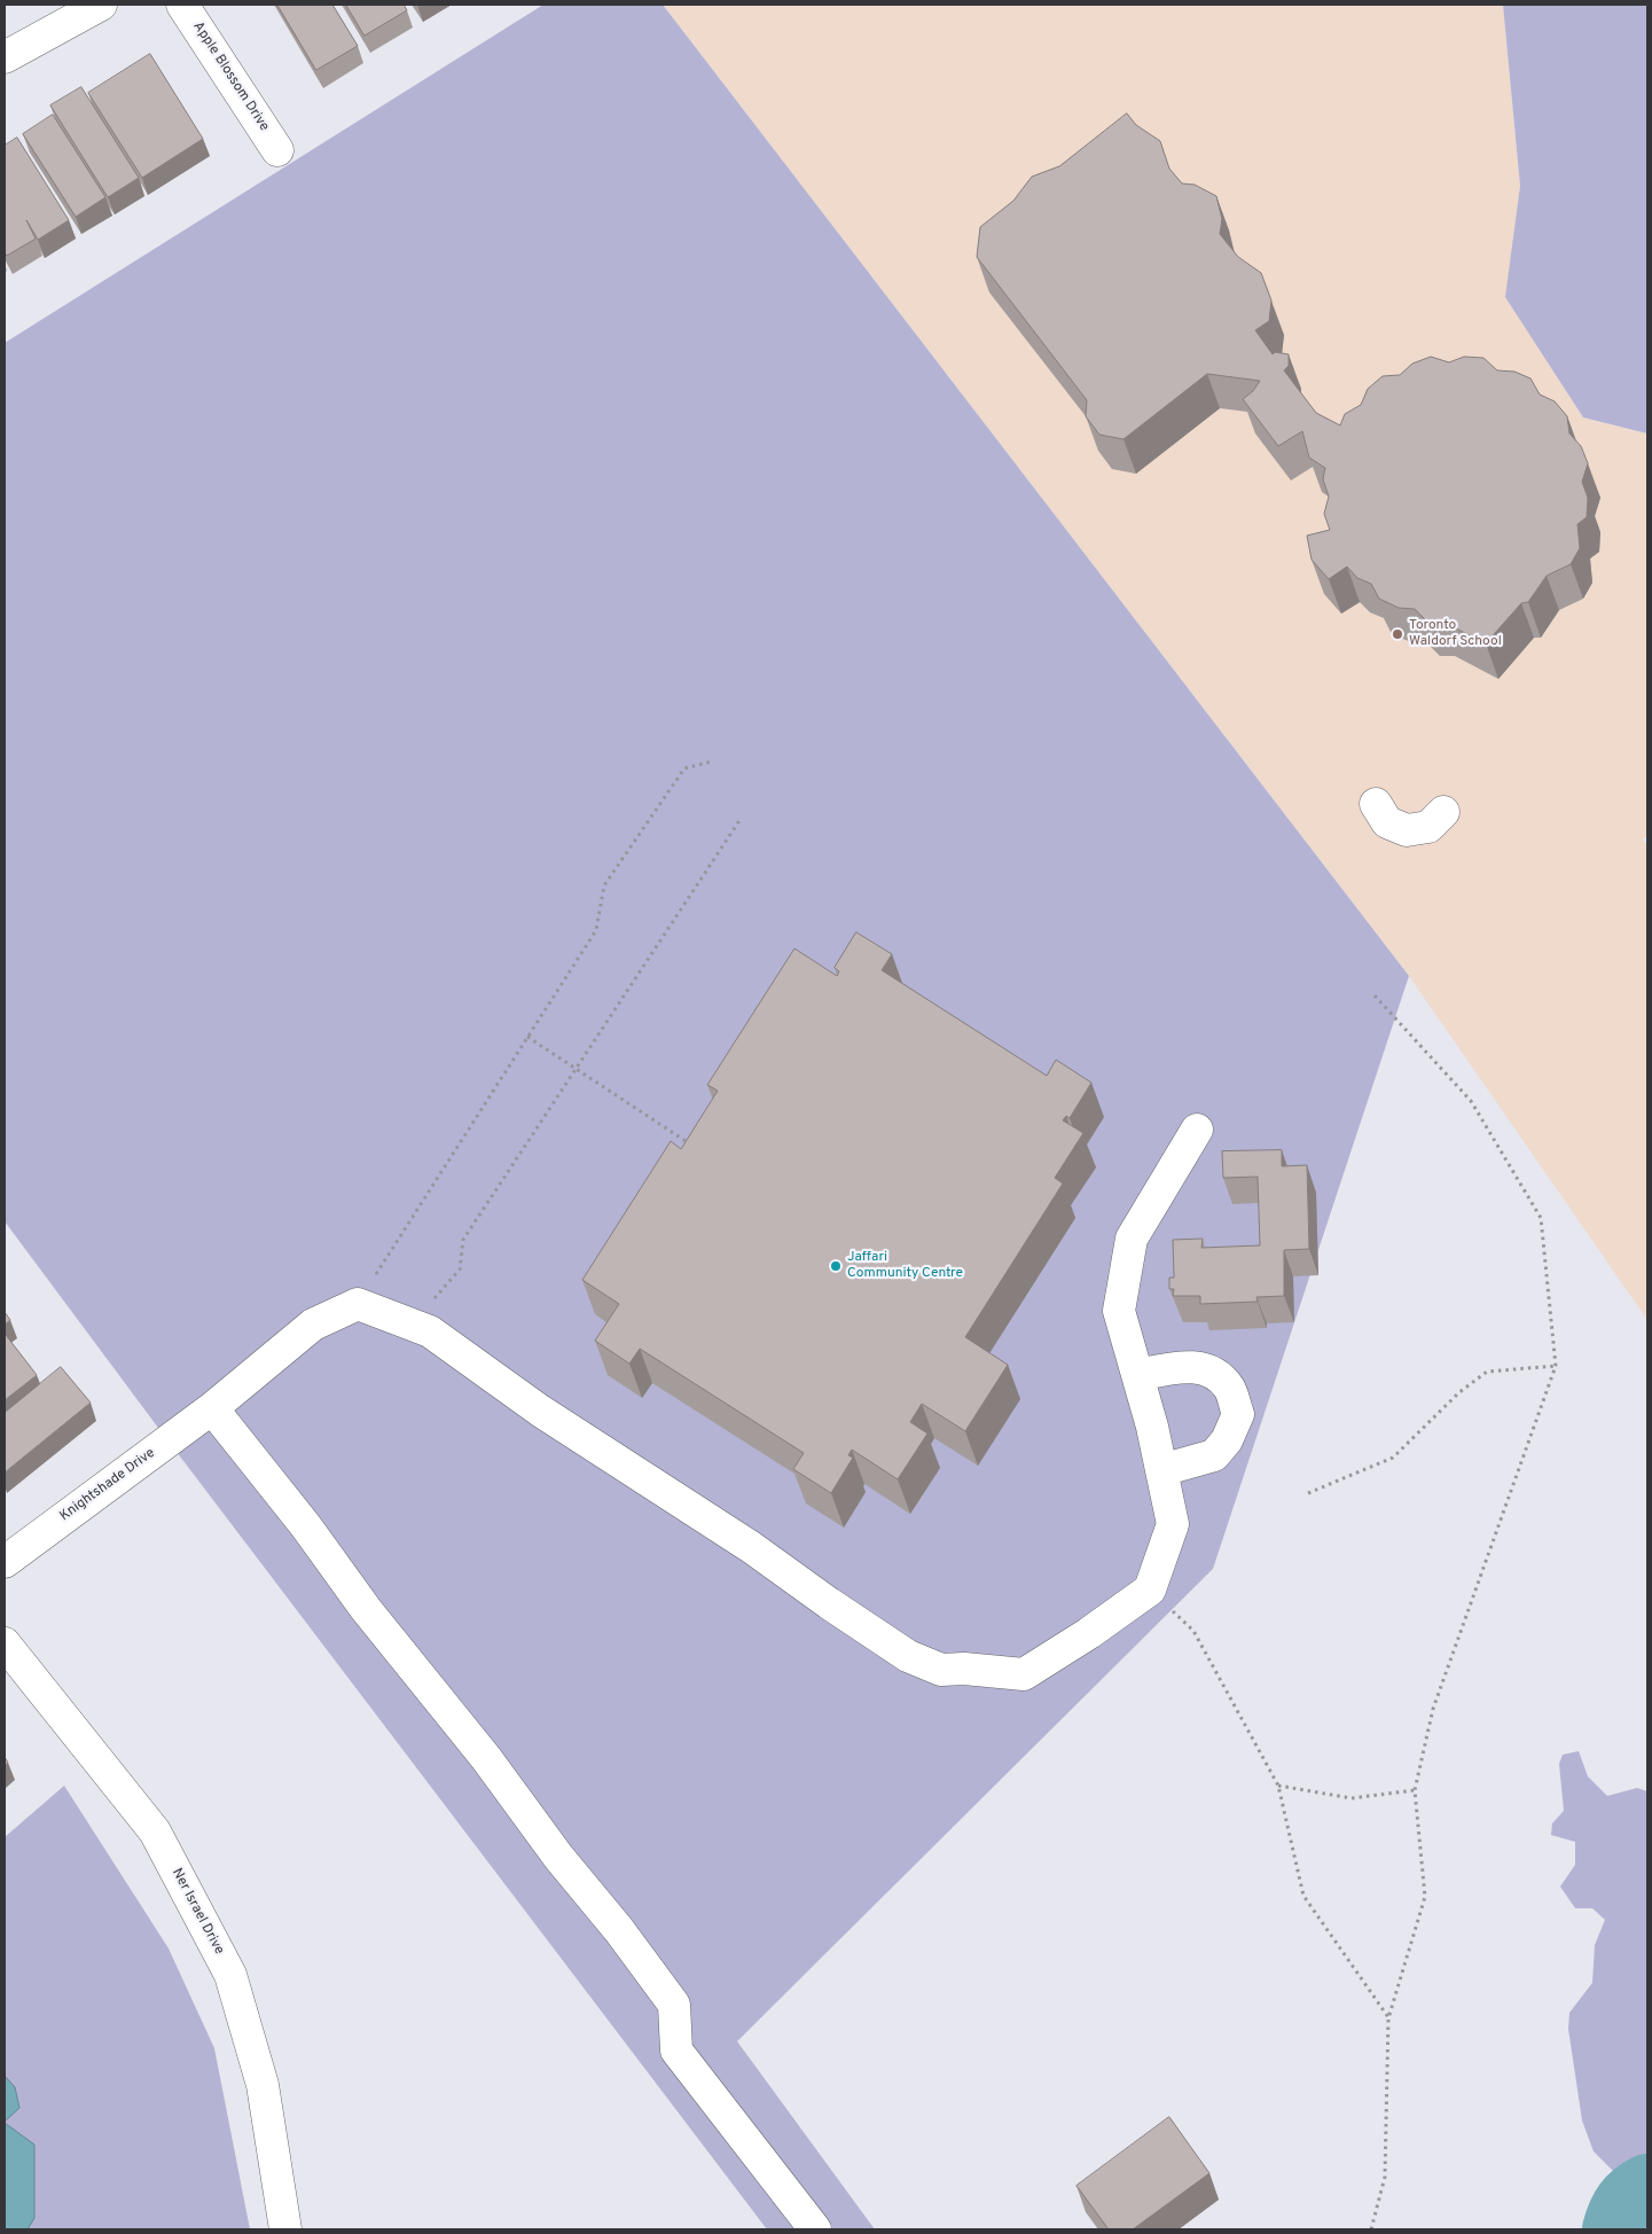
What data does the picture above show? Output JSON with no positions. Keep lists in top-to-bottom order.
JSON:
{
  "streets": {
    "street": ["Apple Blossom Drive", "Knightshade Drive", "Ner Israel Drive"]
  },
  "places": ["Toronto Waldorf School", "Jaffari Community Centre"]
}
